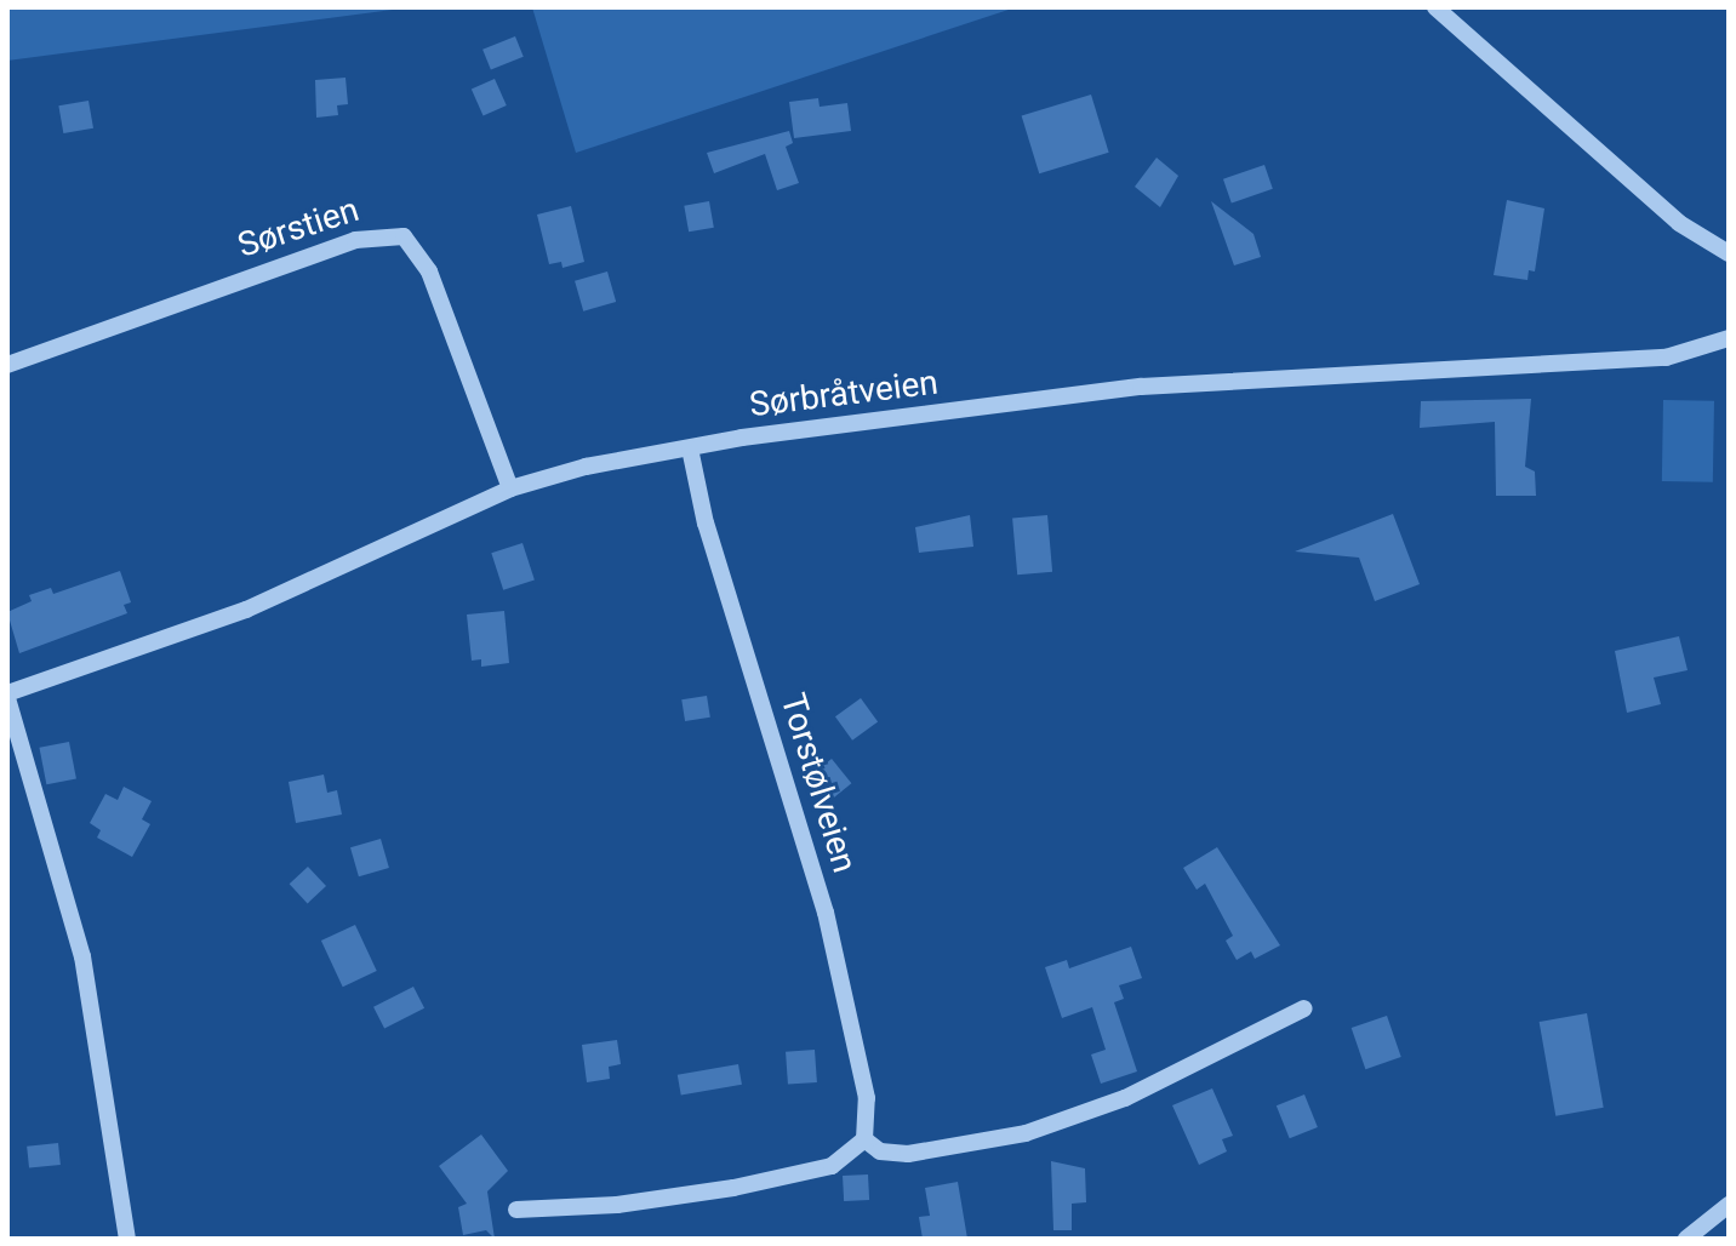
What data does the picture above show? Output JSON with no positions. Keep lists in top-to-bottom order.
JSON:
{
  "streets": {
    "street": ["Sørstien", "Sørbråtveien", "Torstølveien"]
  },
  "crossings": [
    ["Sørstien", "Sørbråtveien"],
    ["Sørbråtveien", "Torstølveien"]
  ]
}
